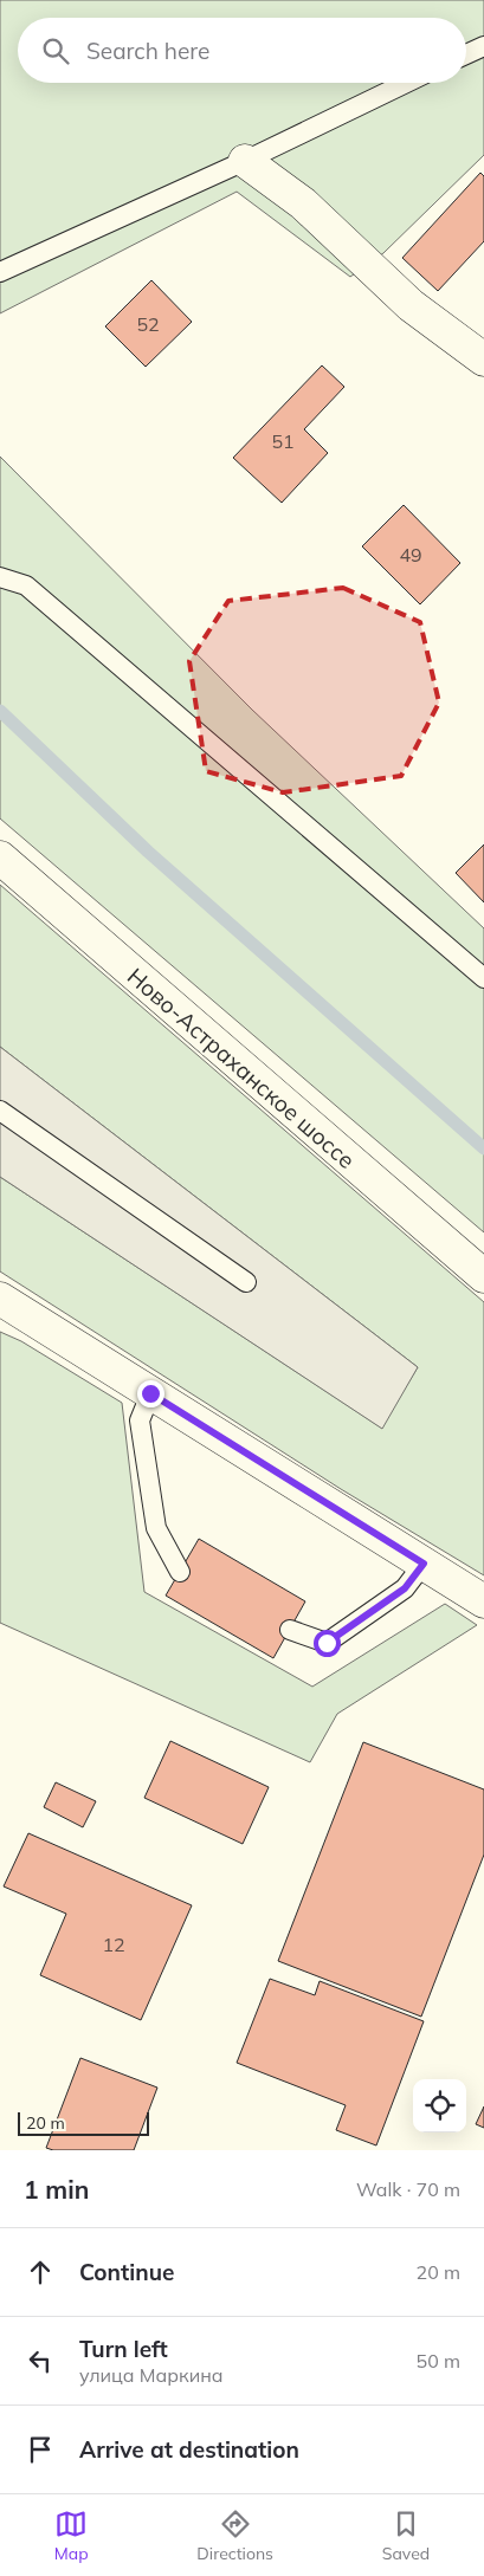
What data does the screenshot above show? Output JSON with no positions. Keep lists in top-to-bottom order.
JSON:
{
  "streets": {
    "street": ["Ново-Астраханское шоссе"]
  },
  "house_numbers": [
    "52",
    "51",
    "49",
    "12"
  ],
  "scale_bar": "20 m",
  "page": {
    "search": "Search here",
    "scale": "20 m",
    "heading": ["1 min", "Walk · 70 m"],
    "list": [
      ["Continue", "20 m"],
      ["Turn left", "улица Маркина", "50 m"],
      "Arrive at destination"
    ],
    "nav": ["Map", "Directions", "Saved"]
  }
}
